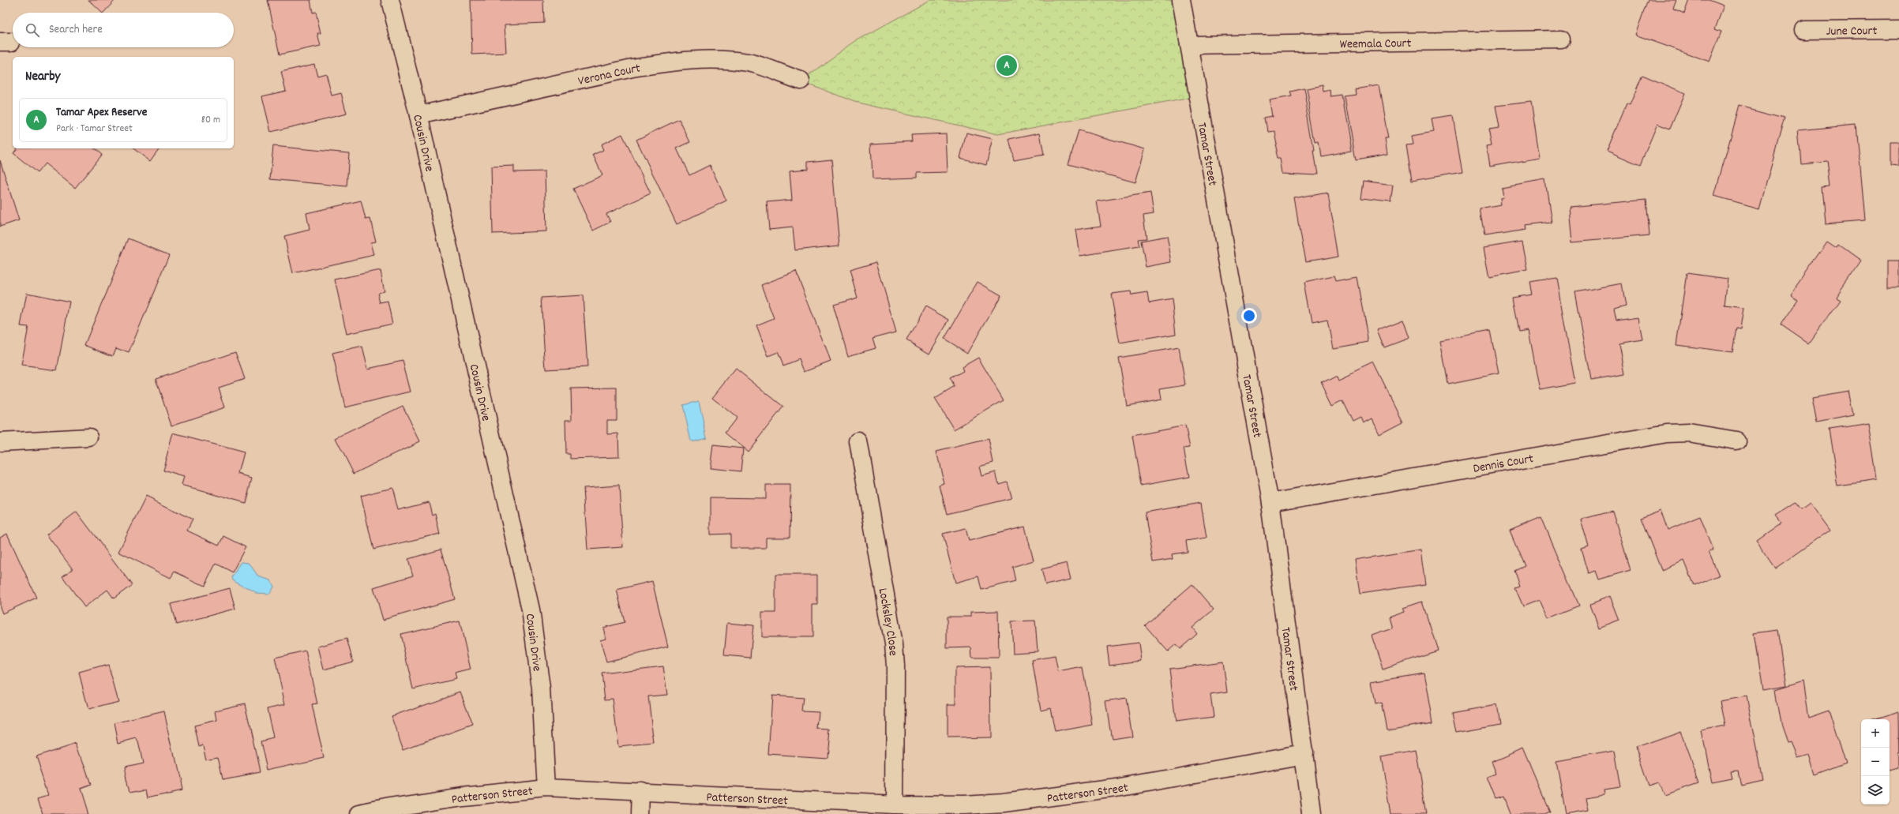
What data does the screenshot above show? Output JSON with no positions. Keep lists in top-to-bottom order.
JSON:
{
  "streets": {
    "street": [
      "June Court",
      "Weemala Court",
      "Verona Court",
      "Cousin Drive",
      "Tamar Street",
      "Dennis Court",
      "Locksley Close",
      "Patterson Street"
    ]
  },
  "crossings": [
    ["Weemala Court", "Tamar Street"],
    ["Verona Court", "Cousin Drive"],
    ["Cousin Drive", "Patterson Street"],
    ["Tamar Street", "Dennis Court"],
    ["Tamar Street", "Patterson Street"],
    ["Locksley Close", "Patterson Street"]
  ],
  "page": {
    "search": "Search here",
    "pins": "A",
    "heading": "Nearby",
    "list": [
      {
        "mark": "A",
        "name": "Tamar Apex Reserve",
        "note": "Park · Tamar Street",
        "value": "80 m"
      }
    ],
    "map_buttons": ["+", "−"]
  }
}
